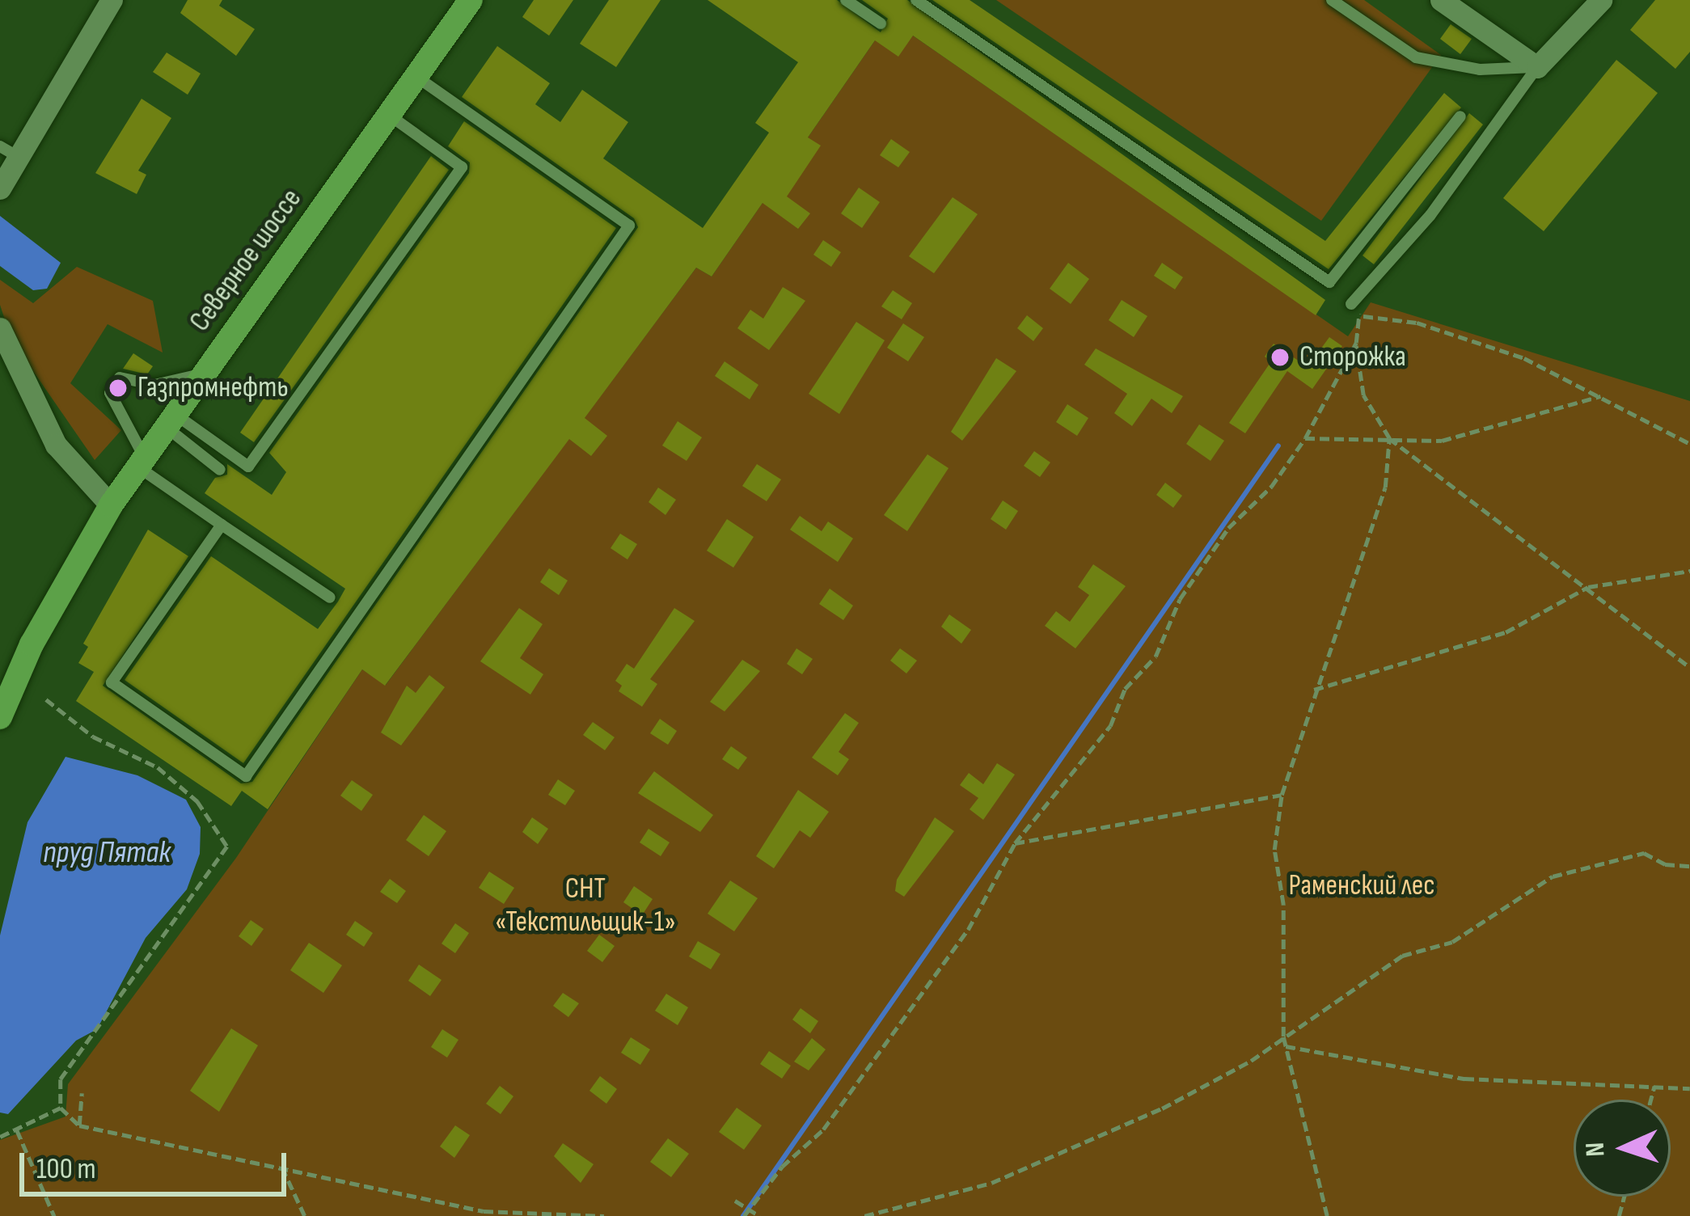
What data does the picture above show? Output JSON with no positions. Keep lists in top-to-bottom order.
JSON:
{
  "streets": {
    "main road": ["Северное шоссе"]
  },
  "water": ["пруд Пятак"],
  "parks": ["Раменский лес", "СНТ «Текстильщик-1»"],
  "places": ["Сторожка", "Газпромнефть"],
  "scale_bar": "100 m",
  "north": "left"
}
